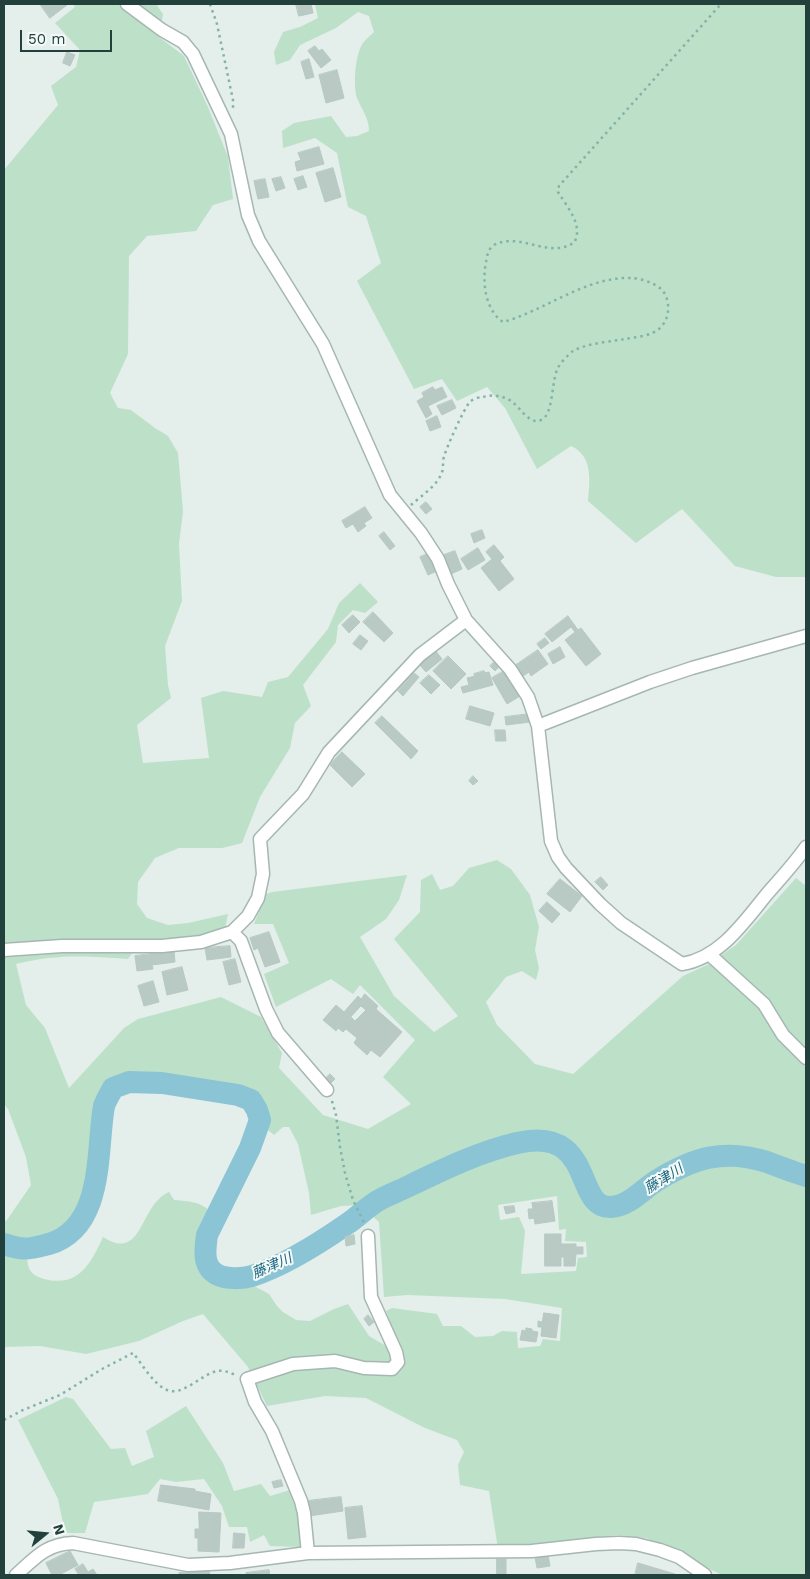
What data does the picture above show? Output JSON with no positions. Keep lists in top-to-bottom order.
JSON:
{
  "water": ["藤津川"],
  "scale_bar": "50 m",
  "north": "right"
}
